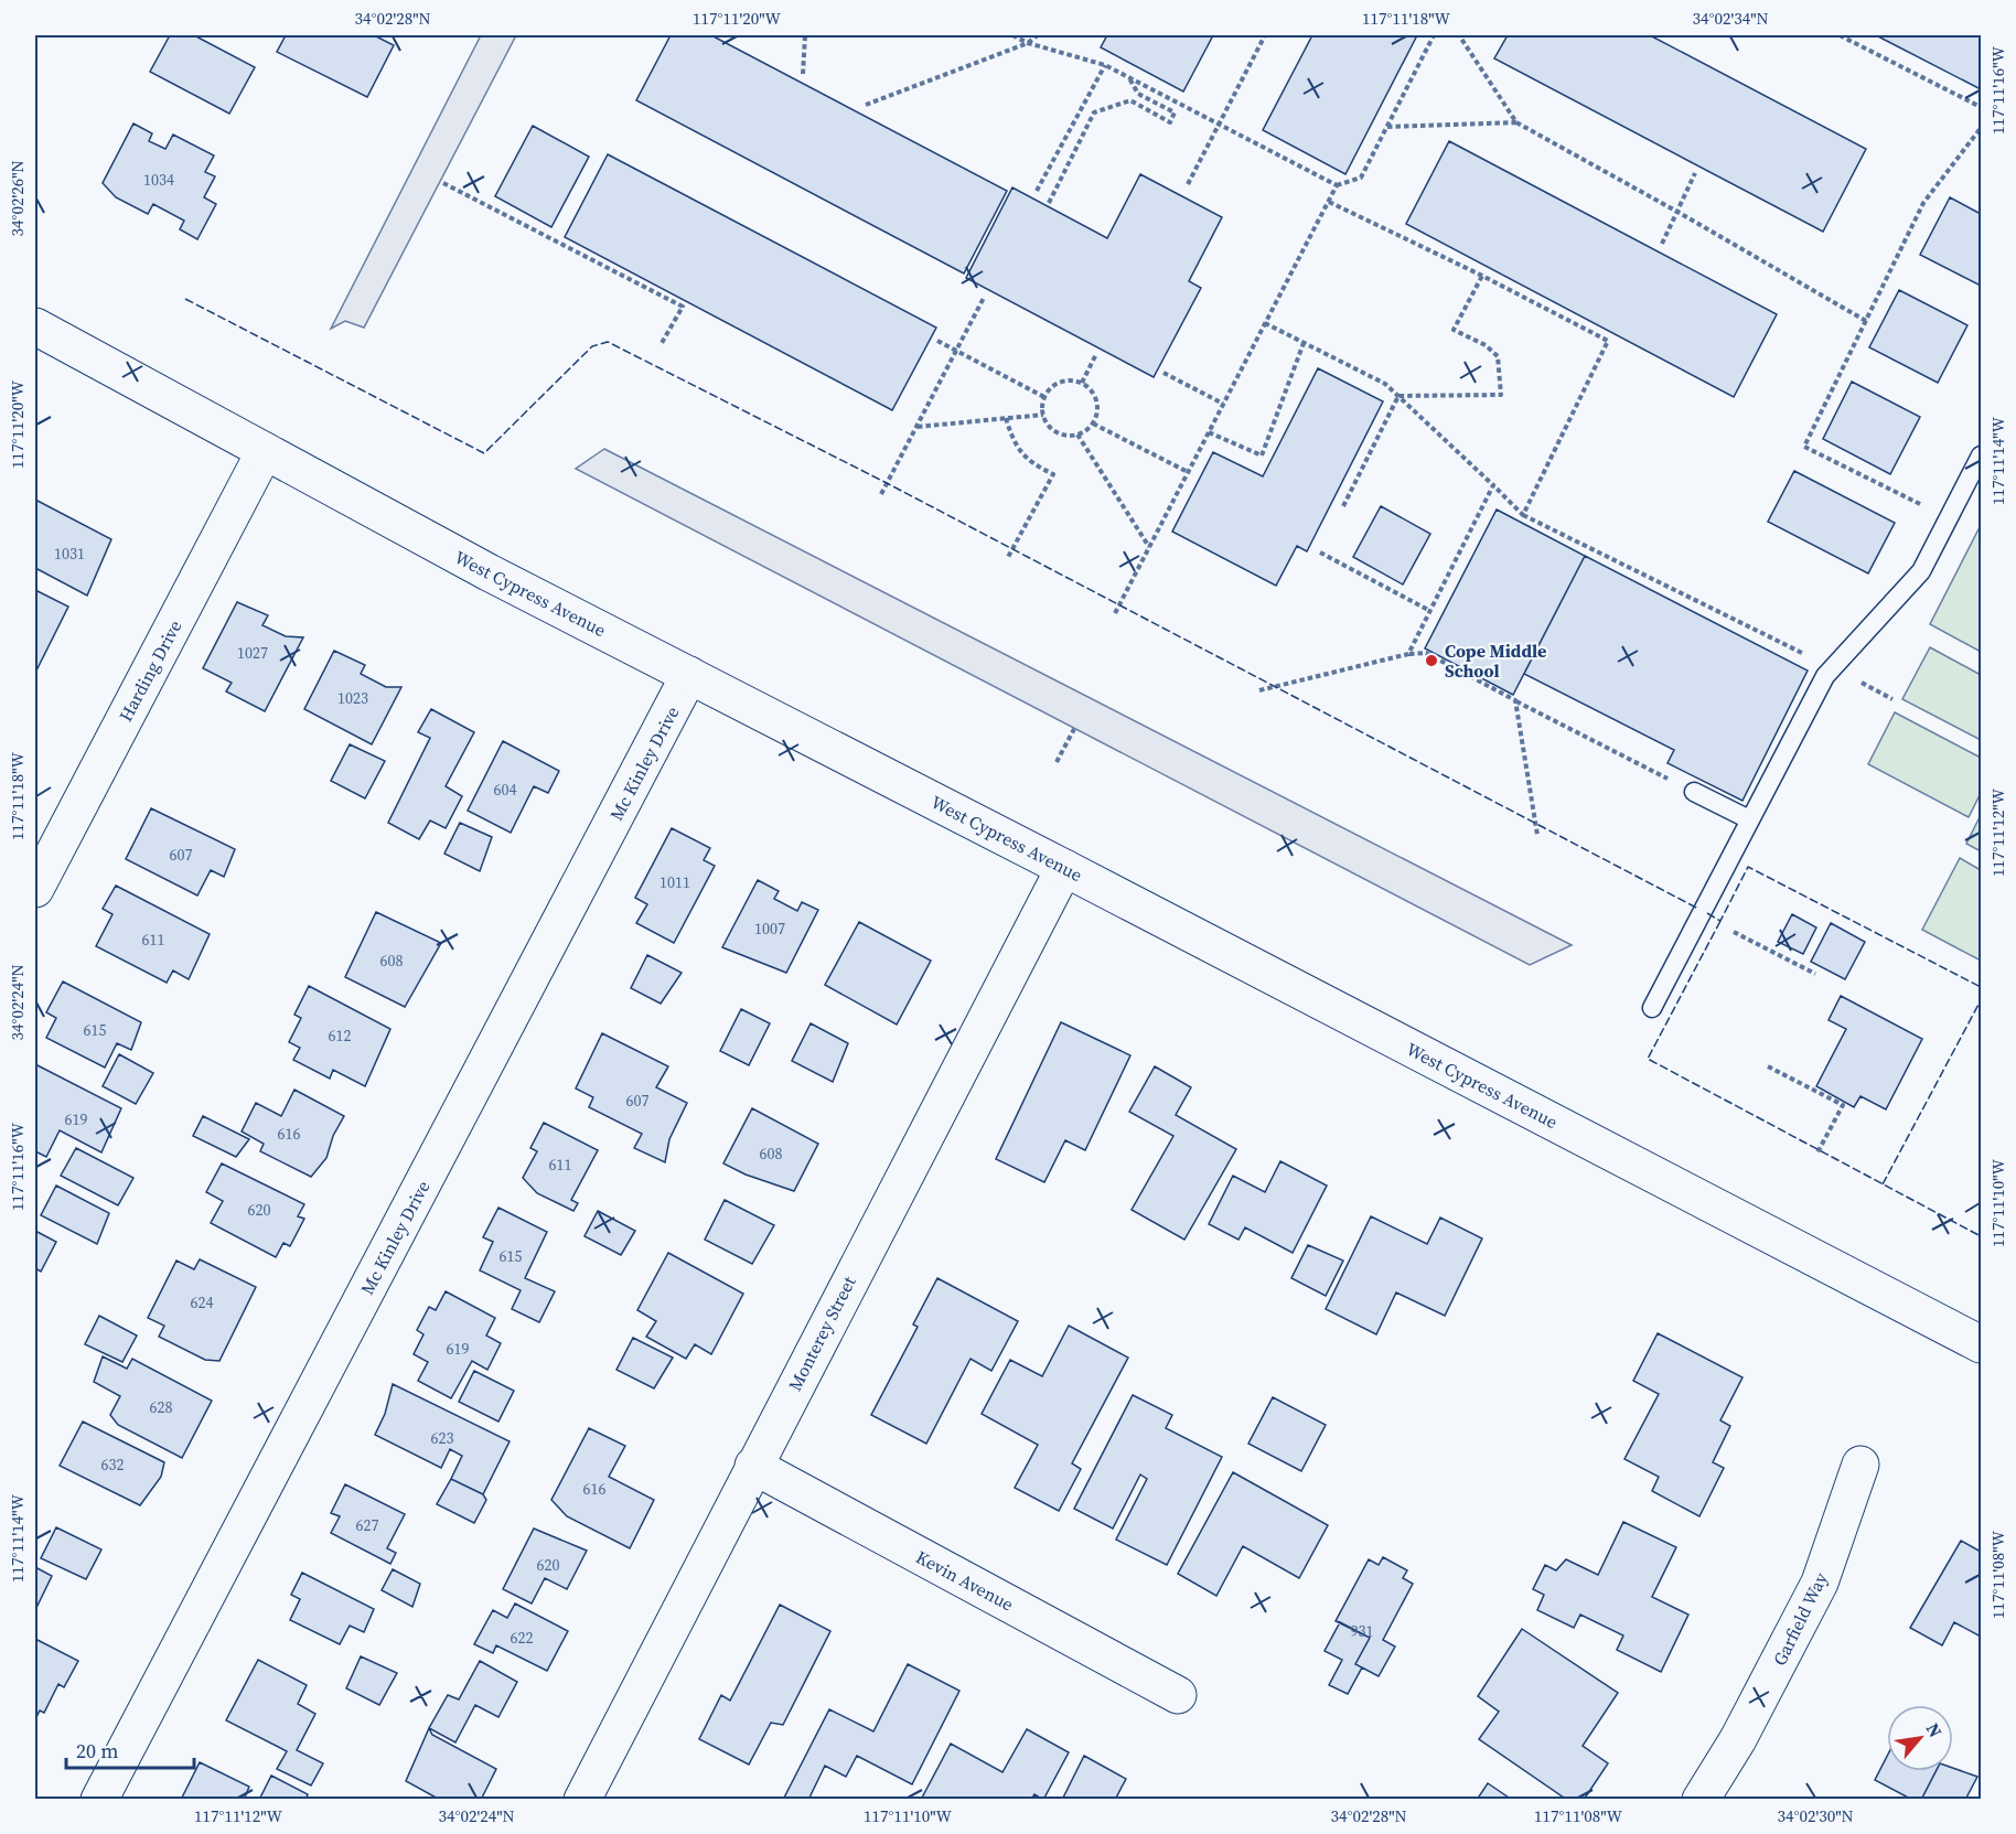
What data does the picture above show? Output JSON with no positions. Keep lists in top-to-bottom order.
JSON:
{
  "streets": {
    "street": [
      "West Cypress Avenue",
      "Harding Drive",
      "Mc Kinley Drive",
      "Monterey Street",
      "Kevin Avenue",
      "Garfield Way"
    ]
  },
  "crossings": [
    ["West Cypress Avenue", "Harding Drive"],
    ["West Cypress Avenue", "Mc Kinley Drive"],
    ["West Cypress Avenue", "Monterey Street"],
    ["Monterey Street", "Kevin Avenue"]
  ],
  "places": ["Cope Middle School"],
  "house_numbers": [
    "1034",
    "1031",
    "1027",
    "1023",
    "604",
    "607",
    "1011",
    "1007",
    "611",
    "608",
    "615",
    "612",
    "607",
    "619",
    "616",
    "608",
    "611",
    "620",
    "615",
    "624",
    "619",
    "628",
    "623",
    "632",
    "616",
    "627",
    "620",
    "931",
    "622"
  ],
  "scale_bar": "20 m",
  "north": "top right",
  "coordinates": [
    "34°02'28\"N",
    "117°11'20\"W",
    "117°11'18\"W",
    "34°02'34\"N",
    "117°11'16\"W",
    "34°02'26\"N",
    "117°11'14\"W",
    "117°11'12\"W",
    "34°02'24\"N",
    "117°11'10\"W",
    "117°11'08\"W",
    "34°02'30\"N"
  ]
}
